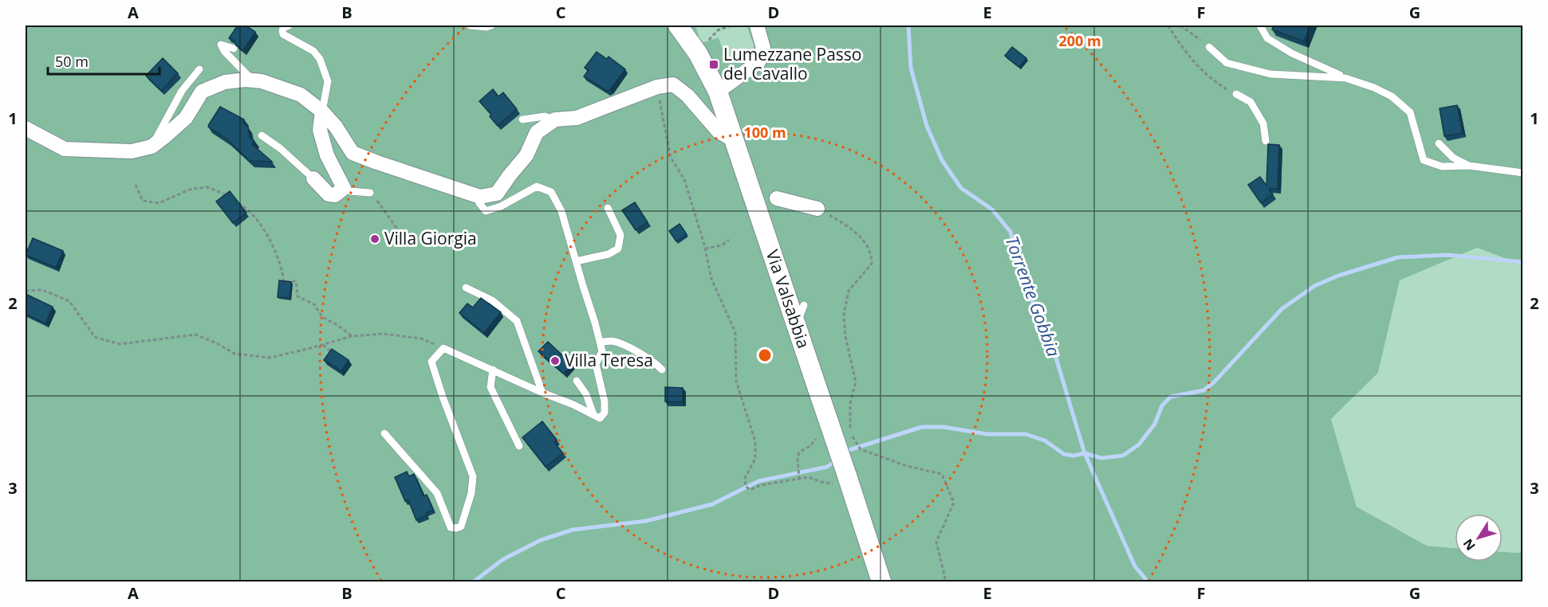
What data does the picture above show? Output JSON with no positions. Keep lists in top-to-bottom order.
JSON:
{
  "streets": {
    "main road": ["Via Valsabbia"]
  },
  "water": ["Torrente Gobbia"],
  "places": {
    "transit": ["Lumezzane Passo del Cavallo"],
    "other": ["Villa Giorgia", "Villa Teresa"]
  },
  "scale_bar": "50 m",
  "north": "bottom left",
  "grid": {
    "columns": [
      "A",
      "B",
      "C",
      "D",
      "E",
      "F",
      "G"
    ],
    "rows": ["1", "2", "3"]
  },
  "rings": ["200 m", "100 m"]
}
